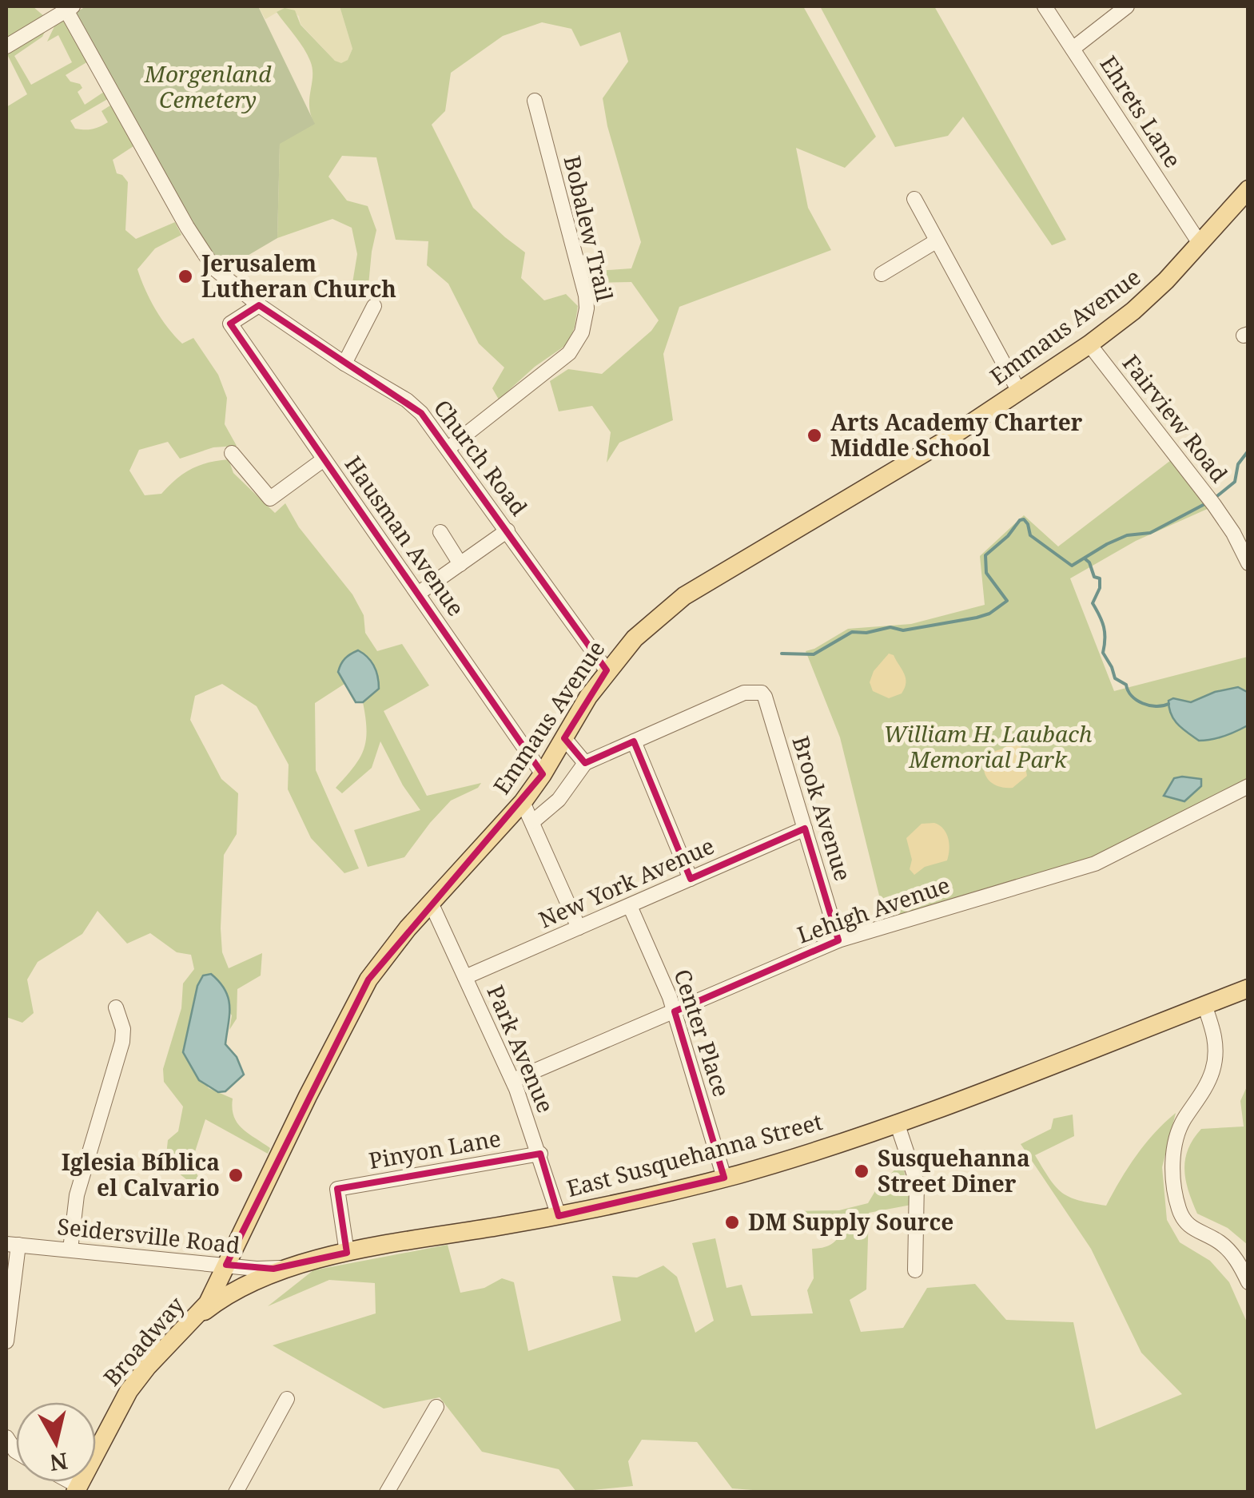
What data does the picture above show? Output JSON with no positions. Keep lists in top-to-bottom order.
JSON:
{
  "streets": {
    "main road": ["Emmaus Avenue", "East Susquehanna Street", "Broadway"],
    "street": [
      "Ehrets Lane",
      "Bobalew Trail",
      "Fairview Road",
      "Church Road",
      "Hausman Avenue",
      "Brook Avenue",
      "New York Avenue",
      "Lehigh Avenue",
      "Center Place",
      "Park Avenue",
      "Pinyon Lane",
      "Seidersville Road"
    ]
  },
  "crossings": [
    ["Ehrets Lane", "Emmaus Avenue"],
    ["Bobalew Trail", "Church Road"],
    ["Emmaus Avenue", "Fairview Road"],
    ["Emmaus Avenue", "Church Road"],
    ["Emmaus Avenue", "Hausman Avenue"],
    ["Emmaus Avenue", "Park Avenue"],
    ["Emmaus Avenue", "Seidersville Road"],
    ["Emmaus Avenue", "Broadway"],
    ["Church Road", "Hausman Avenue"],
    ["Brook Avenue", "New York Avenue"],
    ["Brook Avenue", "Lehigh Avenue"],
    ["New York Avenue", "Center Place"],
    ["New York Avenue", "Park Avenue"],
    ["Lehigh Avenue", "Center Place"],
    ["Lehigh Avenue", "Park Avenue"],
    ["Center Place", "East Susquehanna Street"],
    ["Park Avenue", "Pinyon Lane"],
    ["Park Avenue", "East Susquehanna Street"],
    ["Pinyon Lane", "East Susquehanna Street"],
    ["East Susquehanna Street", "Seidersville Road"],
    ["East Susquehanna Street", "Broadway"],
    ["Seidersville Road", "Broadway"]
  ],
  "parks": ["Morgenland Cemetery", "William H. Laubach Memorial Park"],
  "places": [
    "Jerusalem Lutheran Church",
    "Arts Academy Charter Middle School",
    "Susquehanna Street Diner",
    "Iglesia Bíblica el Calvario",
    "DM Supply Source"
  ],
  "north": "bottom"
}
